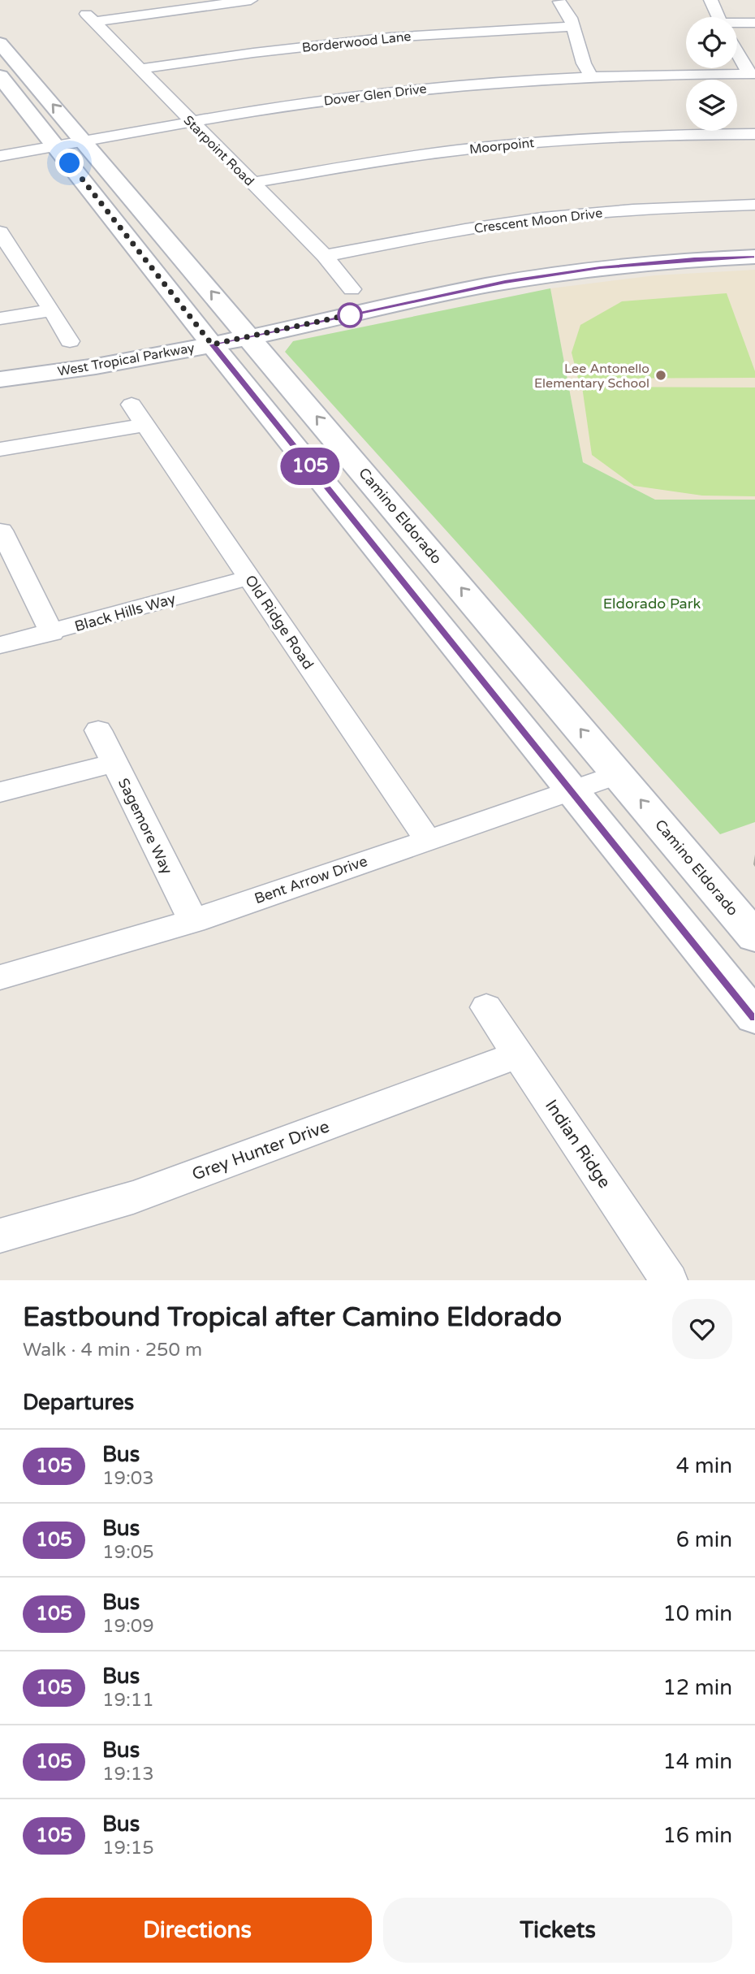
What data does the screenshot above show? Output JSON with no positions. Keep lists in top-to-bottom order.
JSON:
{
  "streets": {
    "main road": ["West Tropical Parkway", "Camino Eldorado"],
    "street": [
      "Borderwood Lane",
      "Dover Glen Drive",
      "Moorpoint",
      "Starpoint Road",
      "Crescent Moon Drive",
      "Black Hills Way",
      "Old Ridge Road",
      "Sagemore Way",
      "Bent Arrow Drive",
      "Indian Ridge",
      "Grey Hunter Drive"
    ]
  },
  "crossings": [
    ["Borderwood Lane", "Starpoint Road"],
    ["Dover Glen Drive", "Starpoint Road"],
    ["Dover Glen Drive", "Camino Eldorado"],
    ["Moorpoint", "Starpoint Road"],
    ["Starpoint Road", "Crescent Moon Drive"],
    ["West Tropical Parkway", "Camino Eldorado"],
    ["Camino Eldorado", "Bent Arrow Drive"],
    ["Black Hills Way", "Old Ridge Road"],
    ["Old Ridge Road", "Bent Arrow Drive"],
    ["Sagemore Way", "Bent Arrow Drive"],
    ["Indian Ridge", "Grey Hunter Drive"]
  ],
  "parks": ["Eldorado Park"],
  "places": ["Lee Antonello Elementary School"],
  "lines": ["bus line 105"],
  "page": {
    "on_map": "105",
    "heading": [
      ["Eastbound Tropical after Camino Eldorado", "Walk · 4 min · 250 m"],
      "Departures"
    ],
    "list": [
      {
        "mark": "105",
        "name": "Bus",
        "note": "19:03",
        "value": "4 min"
      },
      {
        "mark": "105",
        "name": "Bus",
        "note": "19:05",
        "value": "6 min"
      },
      {
        "mark": "105",
        "name": "Bus",
        "note": "19:09",
        "value": "10 min"
      },
      {
        "mark": "105",
        "name": "Bus",
        "note": "19:11",
        "value": "12 min"
      },
      {
        "mark": "105",
        "name": "Bus",
        "note": "19:13",
        "value": "14 min"
      },
      {
        "mark": "105",
        "name": "Bus",
        "note": "19:15",
        "value": "16 min"
      }
    ],
    "buttons": ["Directions", "Tickets"]
  }
}
